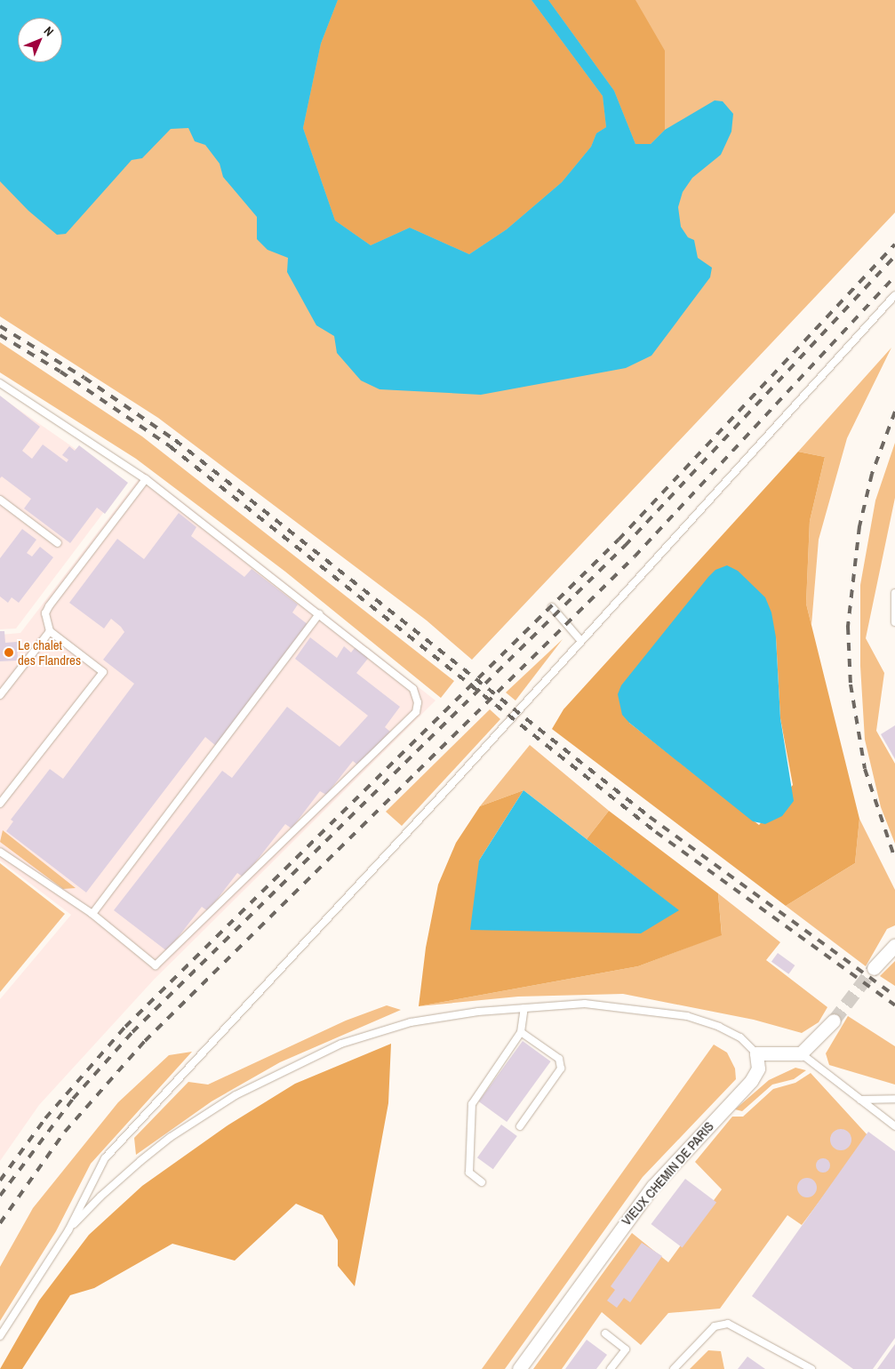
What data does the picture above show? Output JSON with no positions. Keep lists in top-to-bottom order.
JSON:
{
  "streets": {
    "street": ["VIEUX CHEMIN DE PARIS"]
  },
  "places": ["Le chalet des Flandres"],
  "north": "top right"
}
